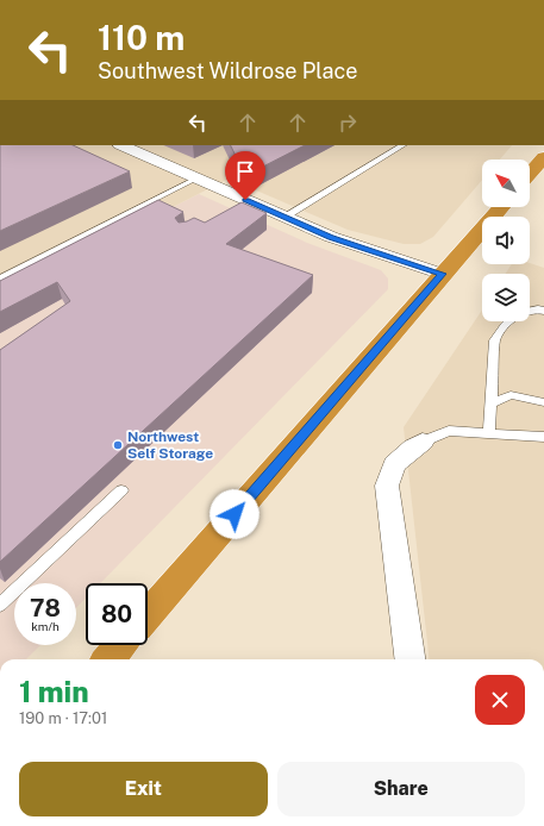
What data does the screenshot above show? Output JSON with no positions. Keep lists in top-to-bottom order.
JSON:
{
  "places": ["Northwest Self Storage"],
  "north": "top left",
  "page": {
    "turn": ["110 m", "Southwest Wildrose Place"],
    "speed": "78 km/h",
    "limit": "80",
    "heading": ["1 min", "190 m · 17:01"],
    "buttons": ["Exit", "Share"]
  }
}
